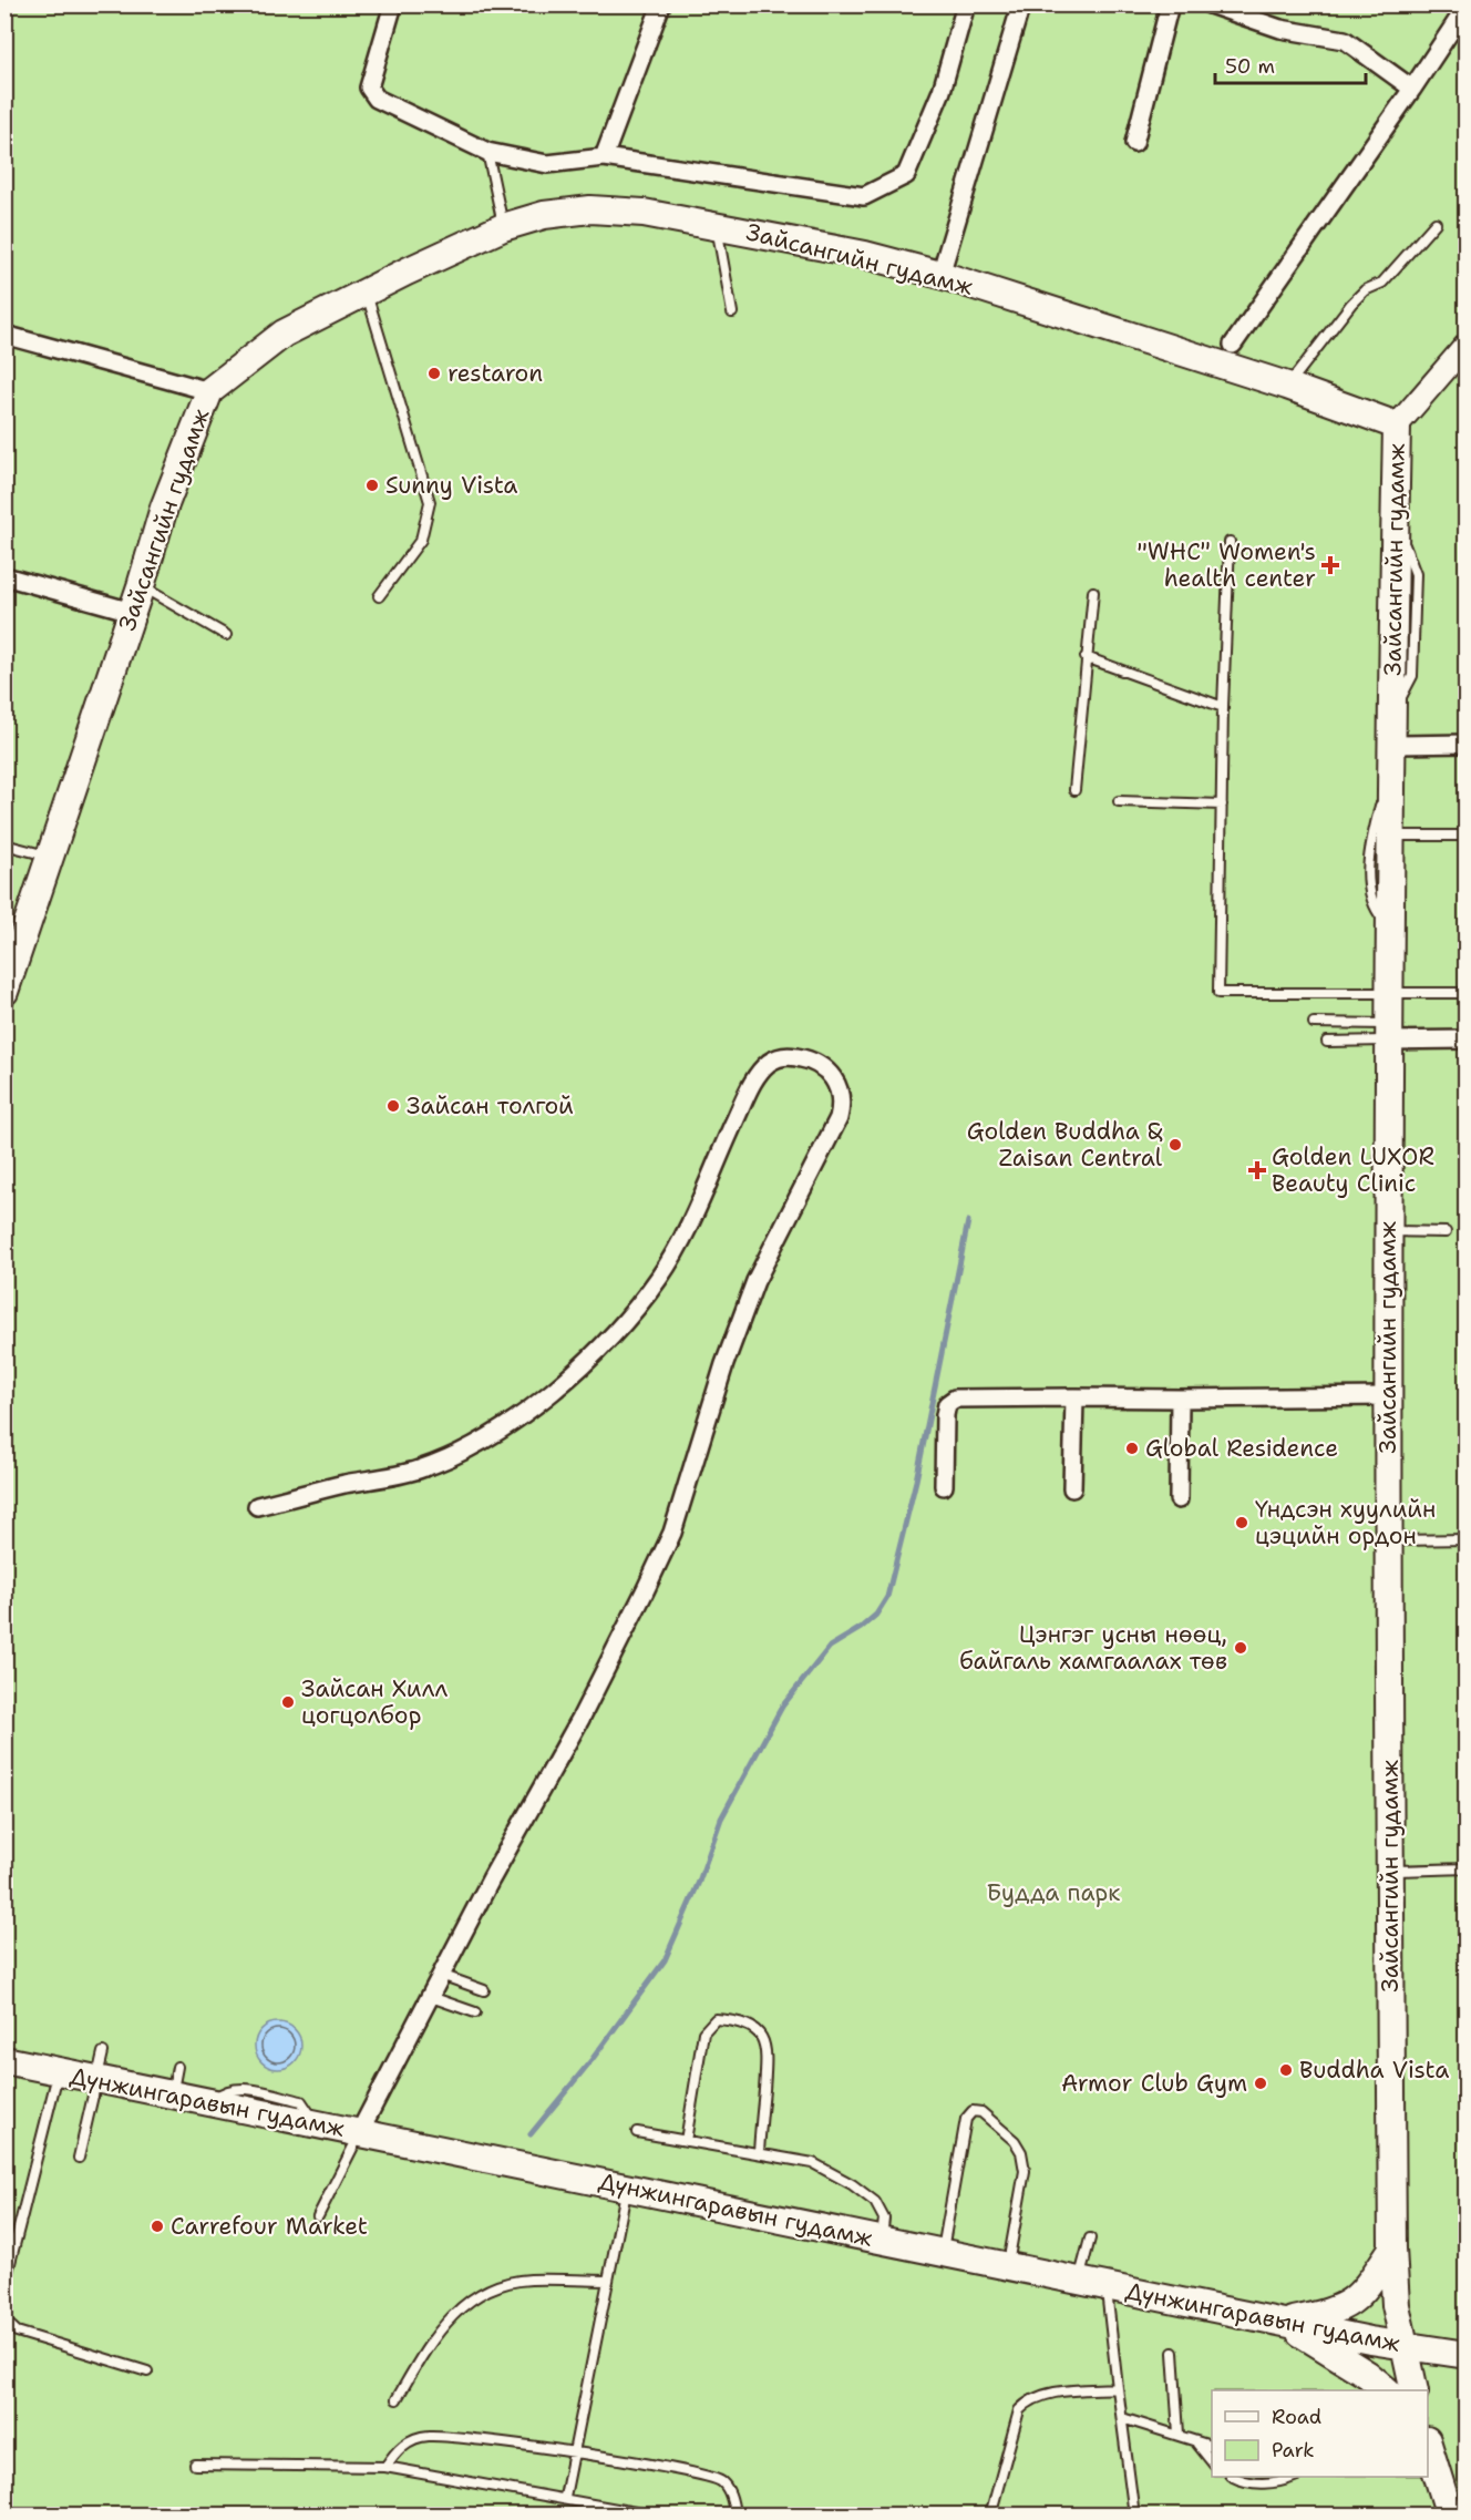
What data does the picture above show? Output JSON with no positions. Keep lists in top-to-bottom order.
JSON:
{
  "streets": {
    "main road": ["Зайсангийн гудамж", "Дүнжингаравын гудамж"]
  },
  "crossings": [
    ["Зайсангийн гудамж", "Дүнжингаравын гудамж"]
  ],
  "parks": ["Будда парк"],
  "places": {
    "other": [
      "restaron",
      "Sunny Vista",
      "Зайсан толгой",
      "Golden Buddha & Zaisan Central",
      "Global Residence",
      "Үндсэн хуулийн цэцийн ордон",
      "Цэнгэг усны нөөц, байгаль хамгаалах төв",
      "Зайсан Хилл цогцолбор",
      "Buddha Vista",
      "Armor Club Gym",
      "Carrefour Market"
    ],
    "health": ["\"WHC\" Women's health center", "Golden LUXOR Beauty Clinic"]
  },
  "legend": ["Road", "Park"],
  "scale_bar": "50 m"
}
